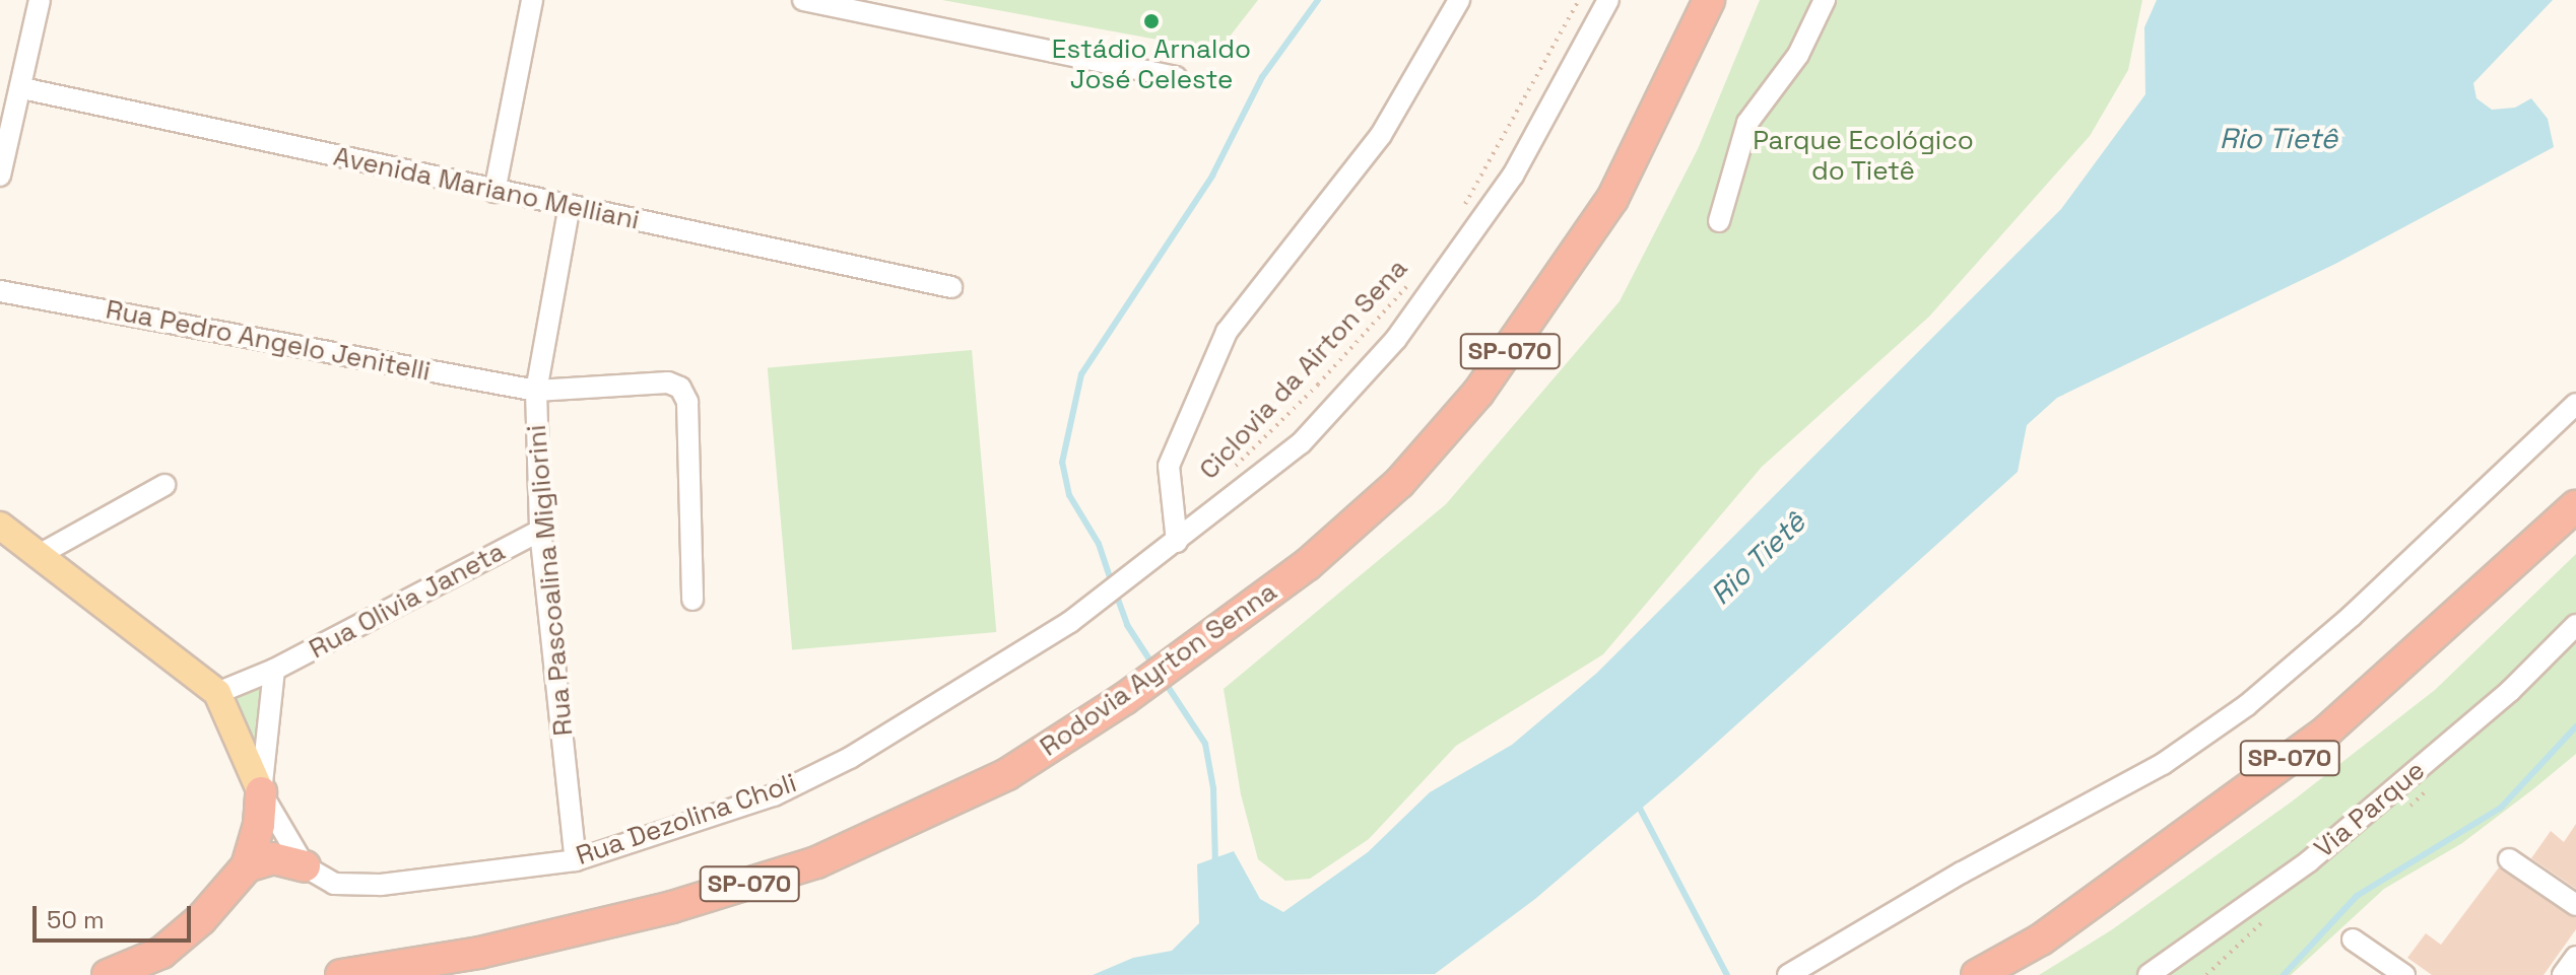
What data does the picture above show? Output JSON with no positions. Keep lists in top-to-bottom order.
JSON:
{
  "streets": {
    "highway": ["SP-070", "Rodovia Ayrton Senna"],
    "street": [
      "Avenida Mariano Melliani",
      "Rua Pedro Angelo Jenitelli",
      "Rua Pascoalina Migliorini",
      "Rua Olivia Janeta",
      "Via Parque",
      "Rua Dezolina Choli"
    ],
    "path": ["Ciclovia da Airton Sena"]
  },
  "crossings": [
    ["Avenida Mariano Melliani", "Rua Pascoalina Migliorini"],
    ["Rua Pedro Angelo Jenitelli", "Rua Pascoalina Migliorini"],
    ["Rua Pascoalina Migliorini", "Rua Olivia Janeta"],
    ["Rua Pascoalina Migliorini", "Rua Dezolina Choli"]
  ],
  "water": ["Rio Tietê"],
  "parks": ["Parque Ecológico do Tietê"],
  "places": ["Estádio Arnaldo José Celeste"],
  "scale_bar": "50 m"
}
